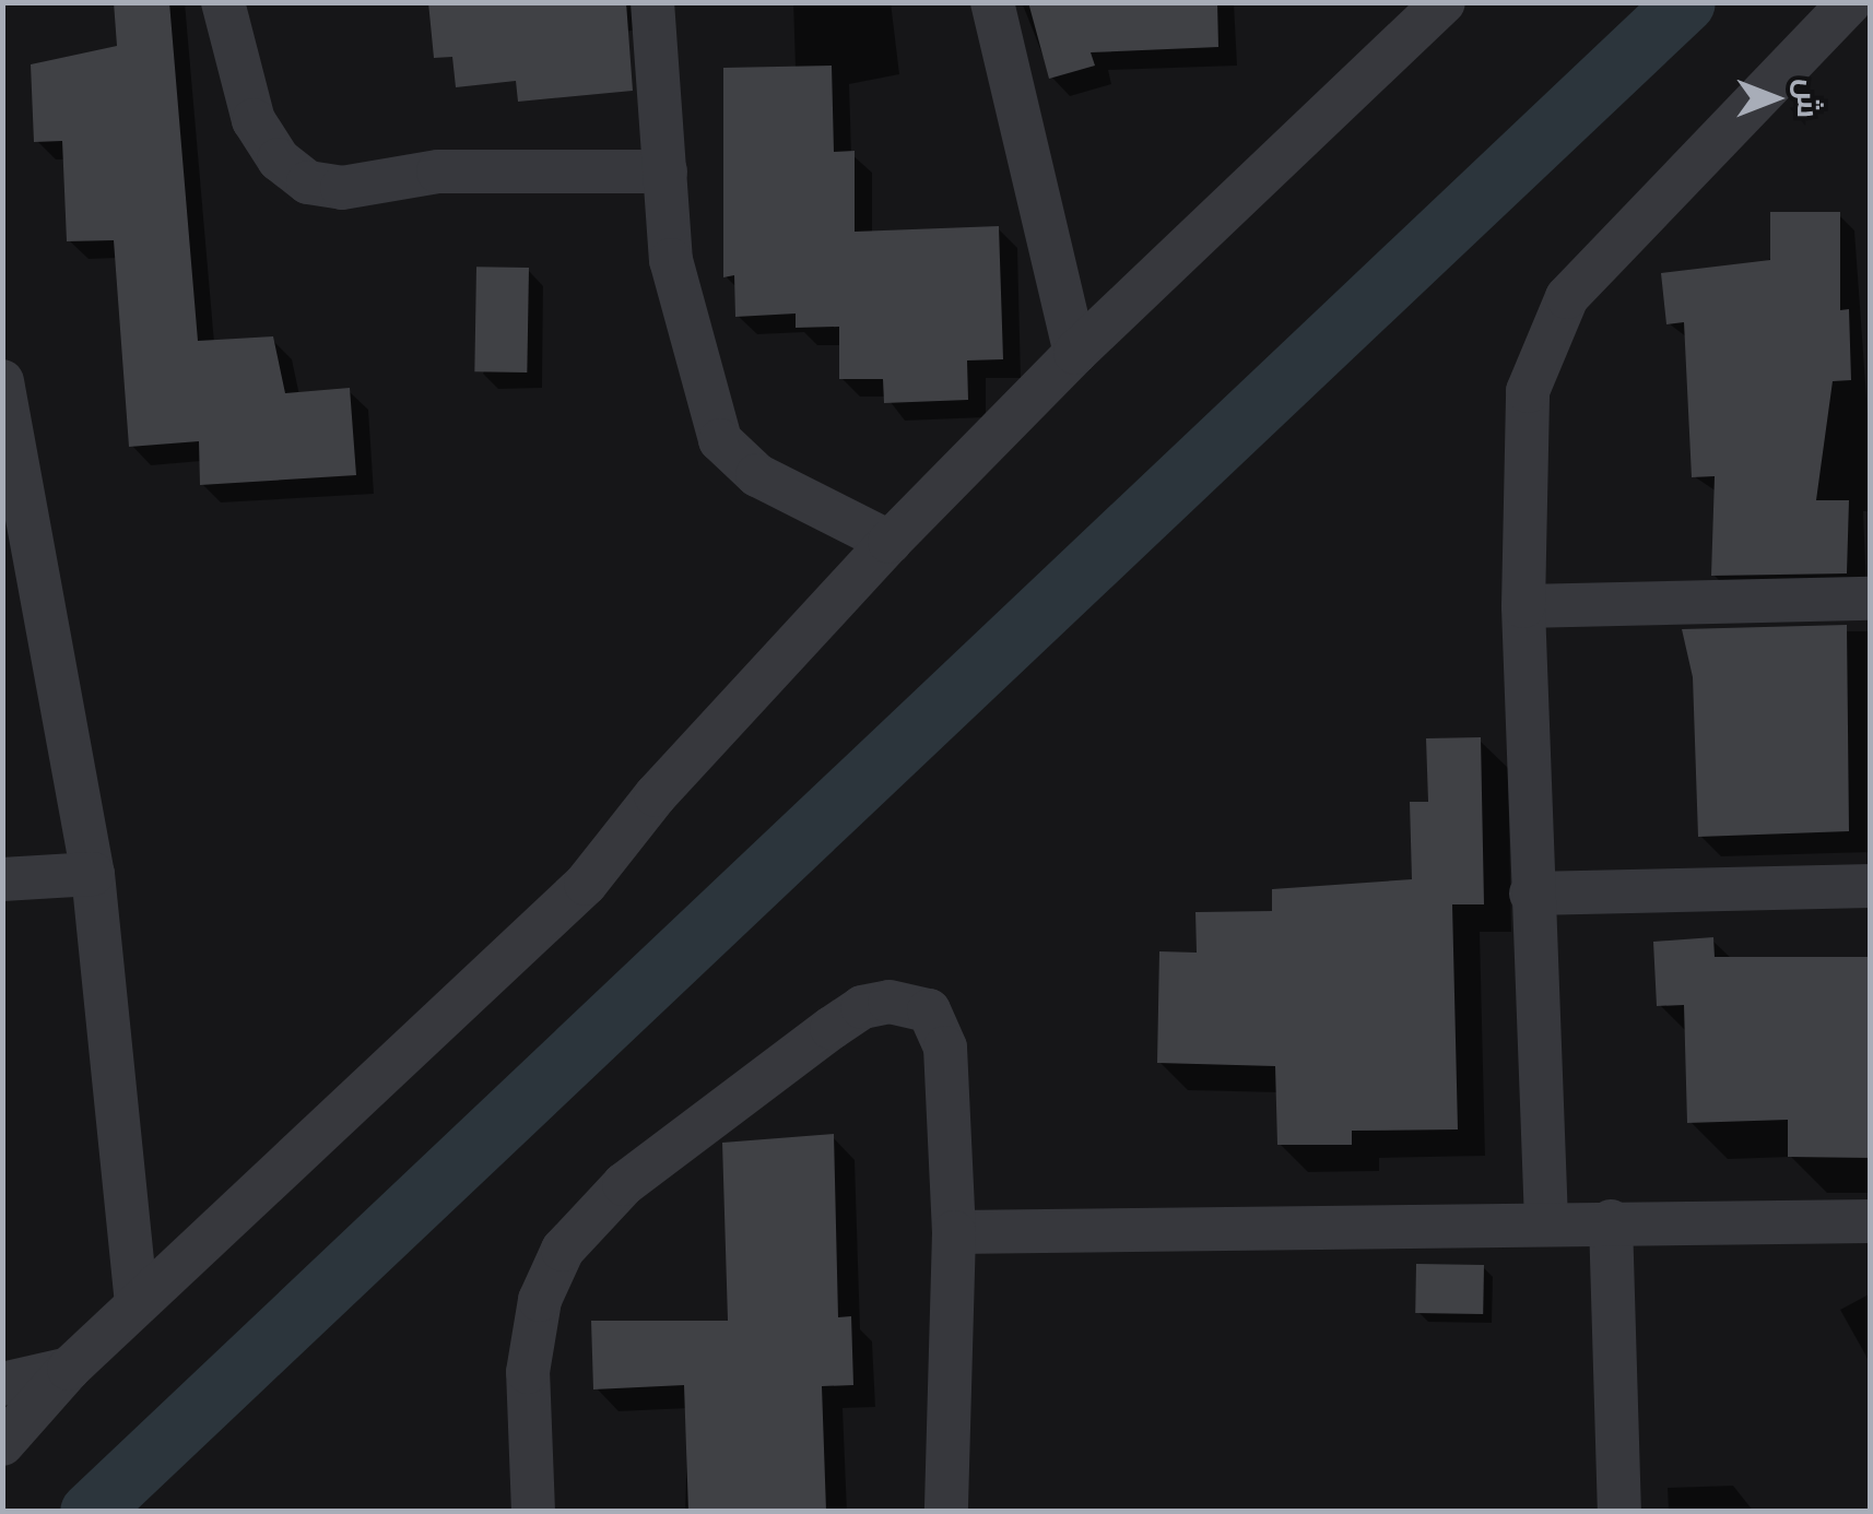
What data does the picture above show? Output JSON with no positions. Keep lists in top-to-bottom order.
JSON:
{
  "north": "right"
}
